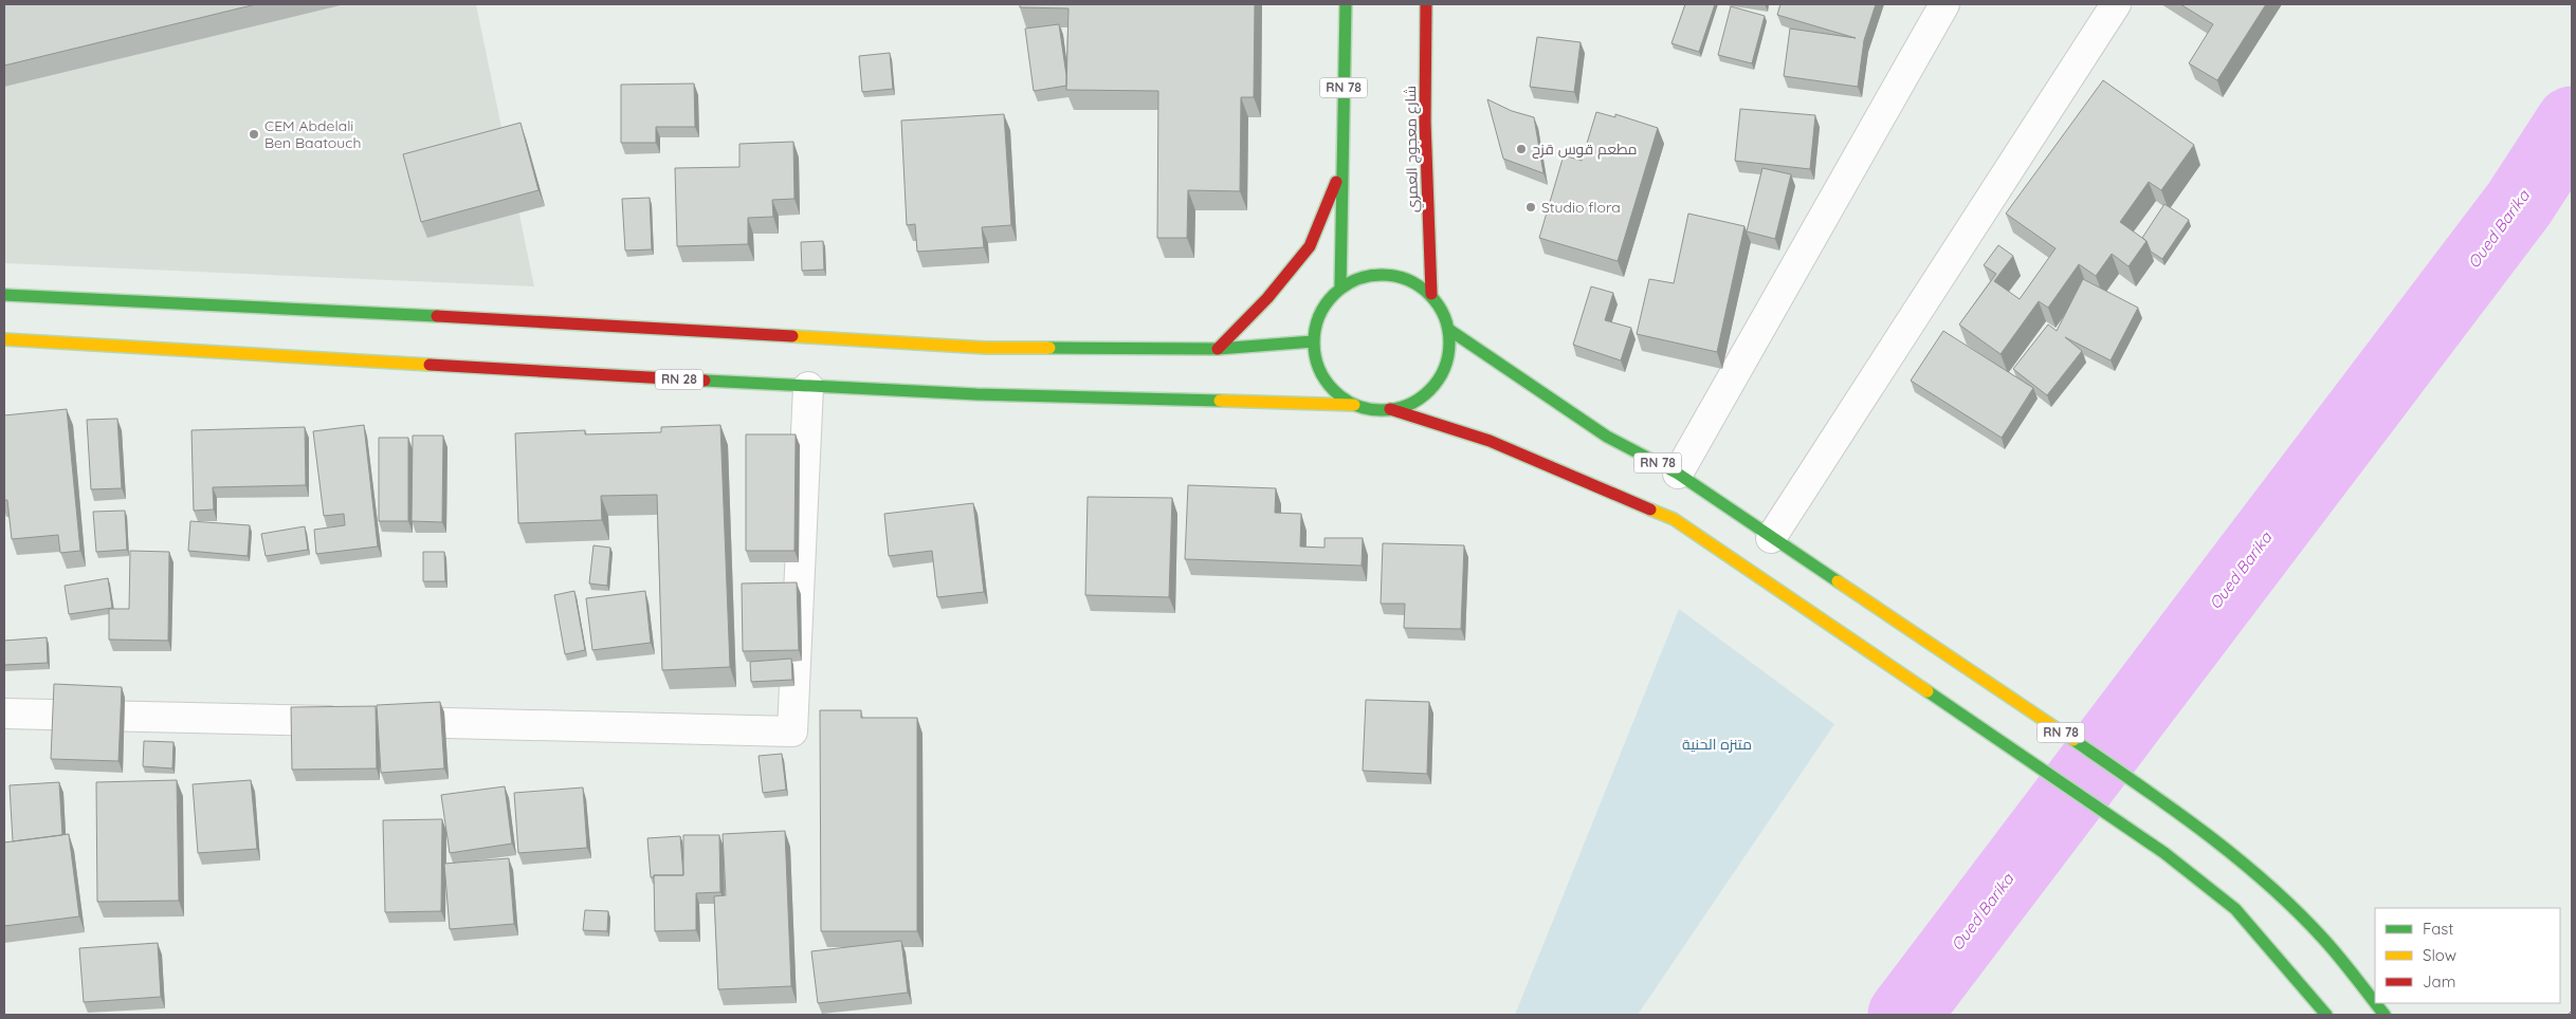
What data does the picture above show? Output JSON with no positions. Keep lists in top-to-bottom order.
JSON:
{
  "streets": {
    "main road": ["RN 78", "شارع معجوج العمري", "RN 28"]
  },
  "crossings": [
    ["RN 78", "شارع معجوج العمري"],
    ["RN 78", "RN 28"],
    ["شارع معجوج العمري", "RN 28"]
  ],
  "water": ["Oued Barika"],
  "parks": ["متنزه الحنية"],
  "places": ["CEM Abdelali Ben Baatouch", "مطعم قوس قزح", "Studio flora"],
  "legend": ["Fast", "Slow", "Jam"]
}
